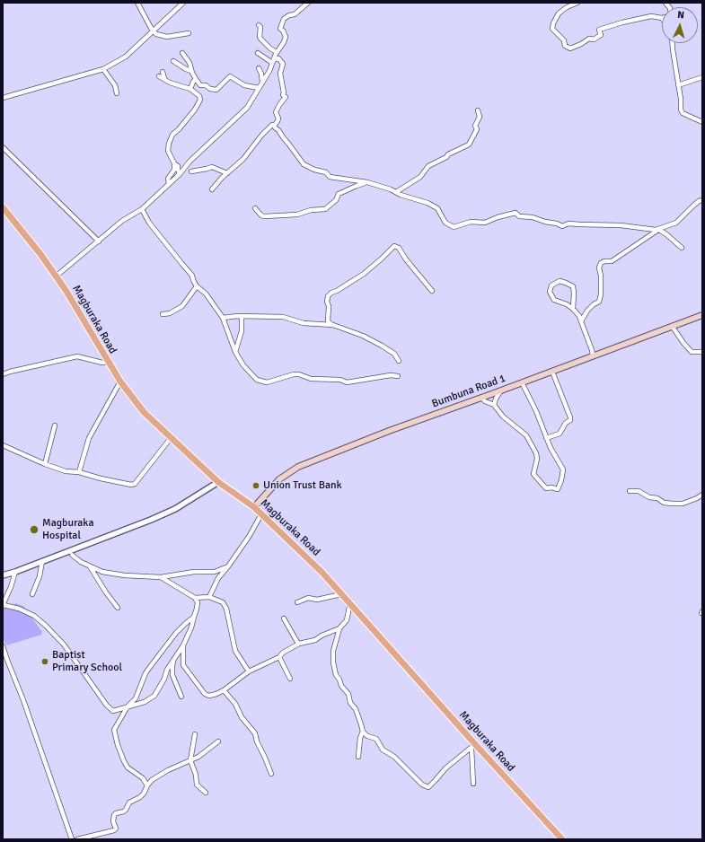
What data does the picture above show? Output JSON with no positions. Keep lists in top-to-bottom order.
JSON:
{
  "streets": {
    "main road": ["Magburaka Road", "Bumbuna Road 1"]
  },
  "crossings": [
    ["Magburaka Road", "Bumbuna Road 1"]
  ],
  "places": ["Union Trust Bank", "Magburaka Hospital", "Baptist Primary School"],
  "north": "top"
}
